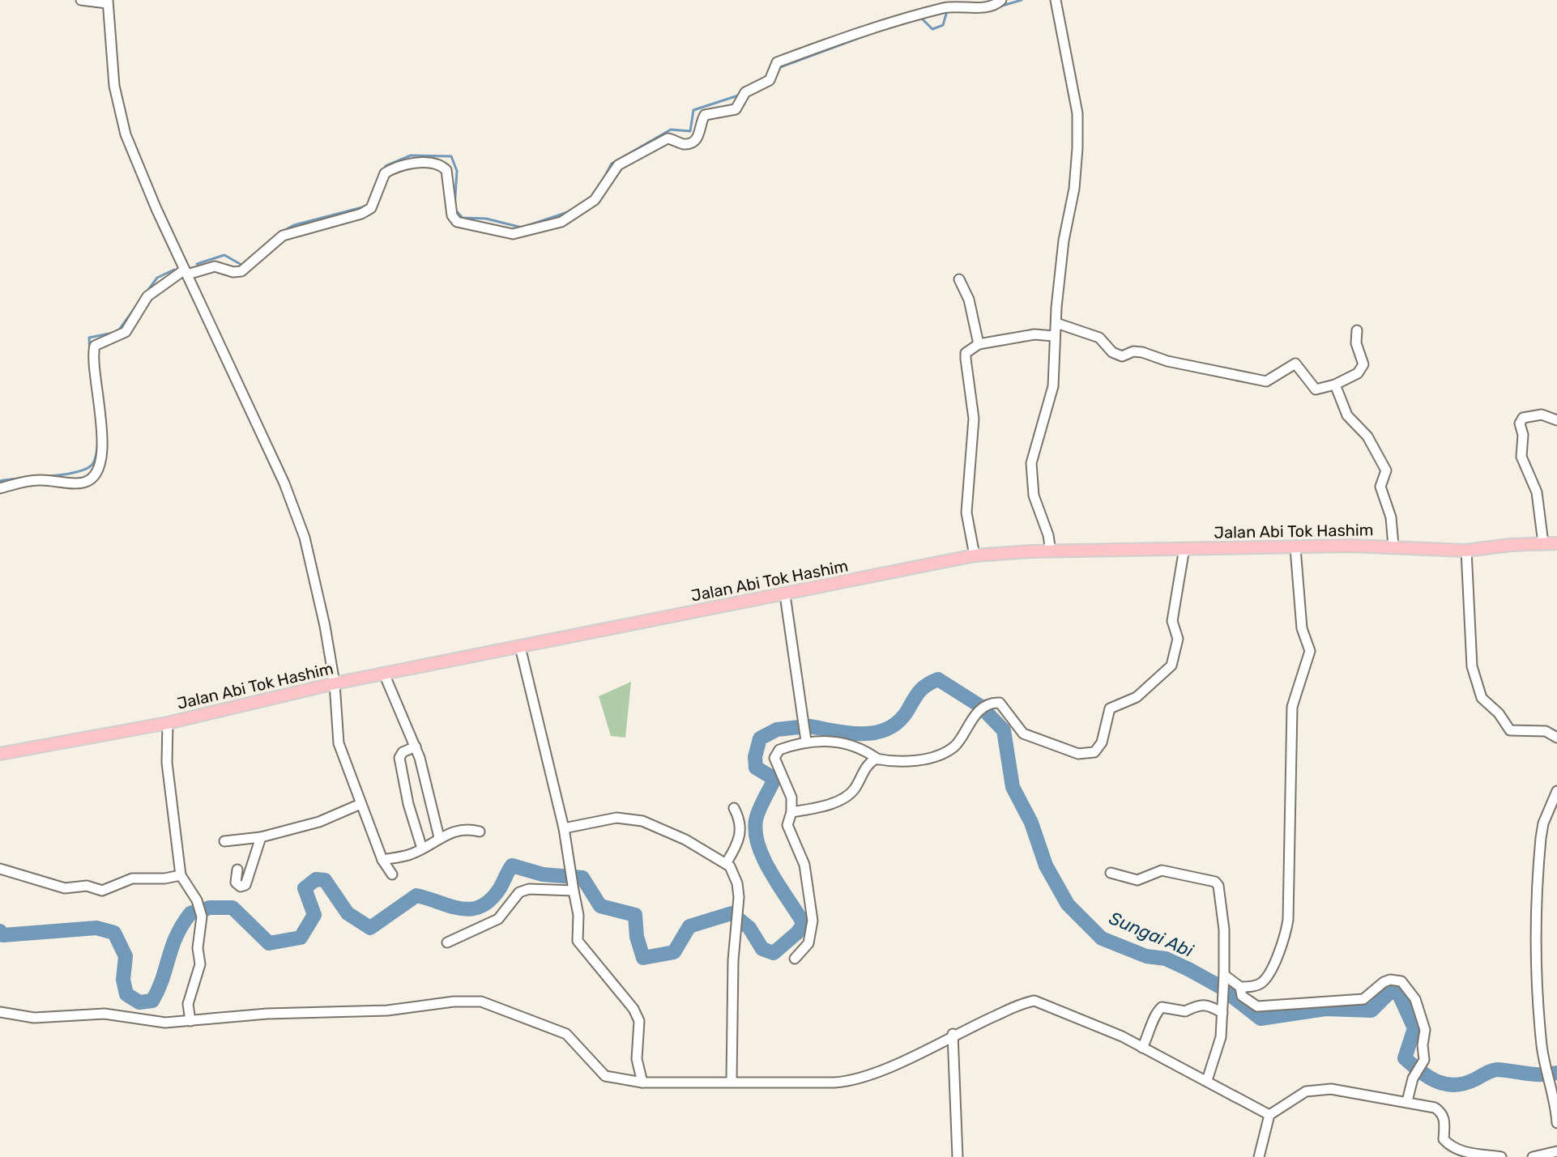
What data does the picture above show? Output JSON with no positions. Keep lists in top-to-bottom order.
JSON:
{
  "streets": {
    "main road": ["Jalan Abi Tok Hashim"]
  },
  "water": ["Sungai Abi"]
}
